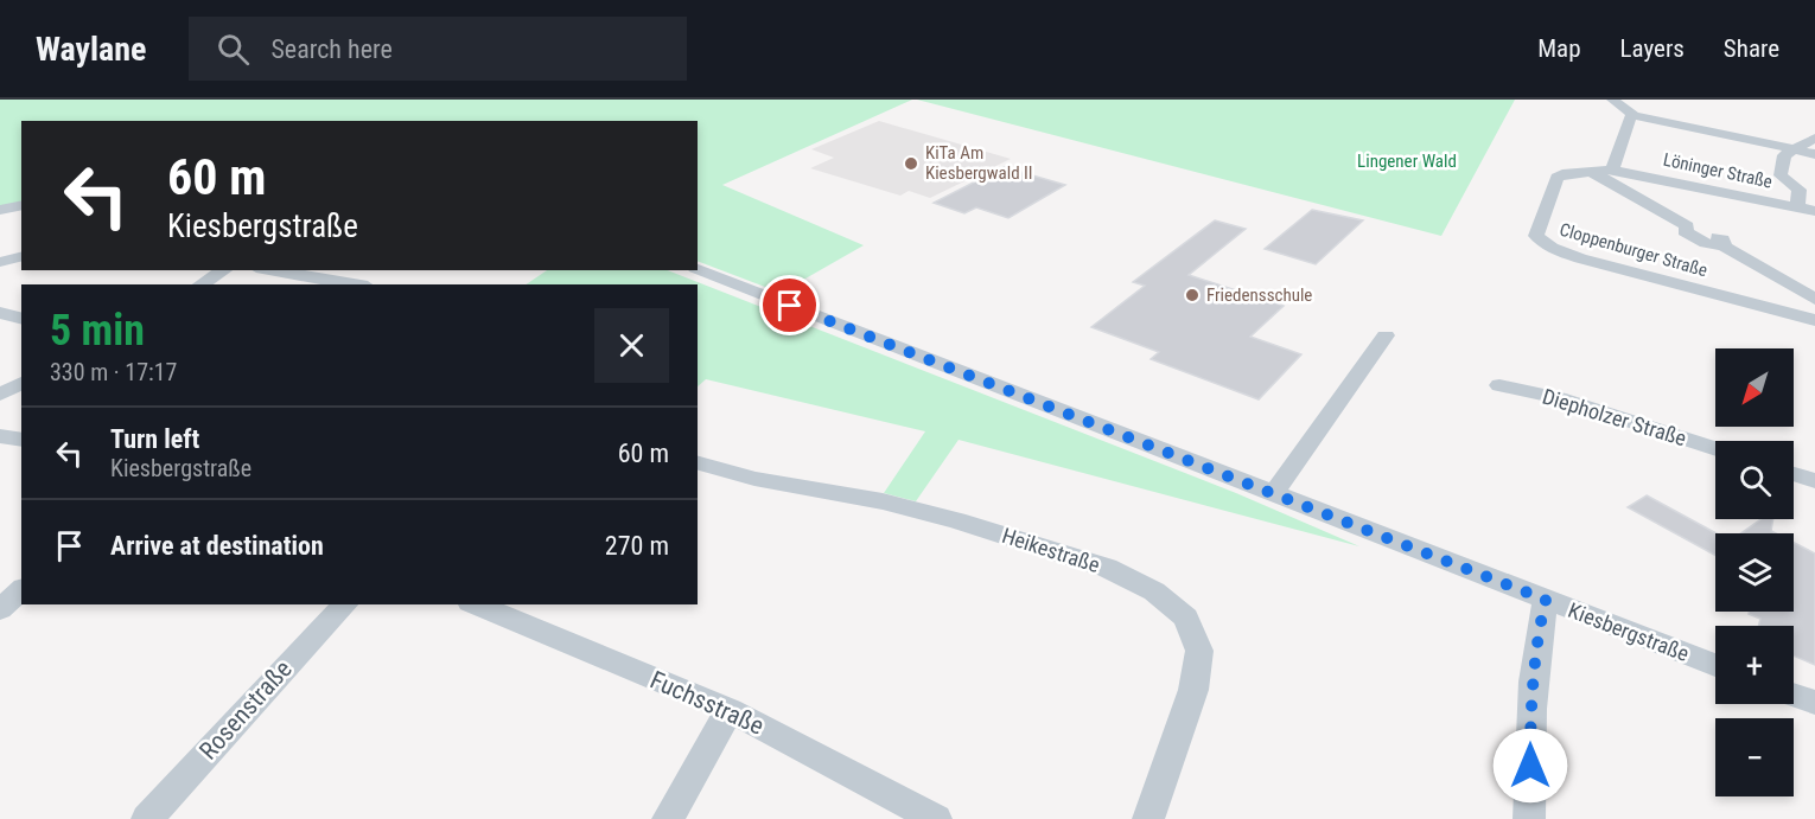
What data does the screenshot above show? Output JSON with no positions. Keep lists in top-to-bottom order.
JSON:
{
  "streets": {
    "street": [
      "Löninger Straße",
      "Cloppenburger Straße",
      "Diepholzer Straße",
      "Heikestraße",
      "Kiesbergstraße",
      "Fuchsstraße",
      "Rosenstraße"
    ]
  },
  "crossings": [
    ["Löninger Straße", "Cloppenburger Straße"]
  ],
  "parks": ["Lingener Wald"],
  "places": ["KiTa Am Kiesbergwald II", "Friedensschule"],
  "north": "bottom left",
  "page": {
    "header": "Waylane",
    "search": "Search here",
    "nav": ["Map", "Layers", "Share"],
    "turn": ["60 m", "Kiesbergstraße"],
    "heading": ["5 min", "330 m · 17:17"],
    "map_buttons": ["+", "−"],
    "list": [
      {
        "name": "Turn left",
        "note": "Kiesbergstraße",
        "value": "60 m"
      },
      {
        "name": "Arrive at destination",
        "value": "270 m"
      }
    ]
  }
}
